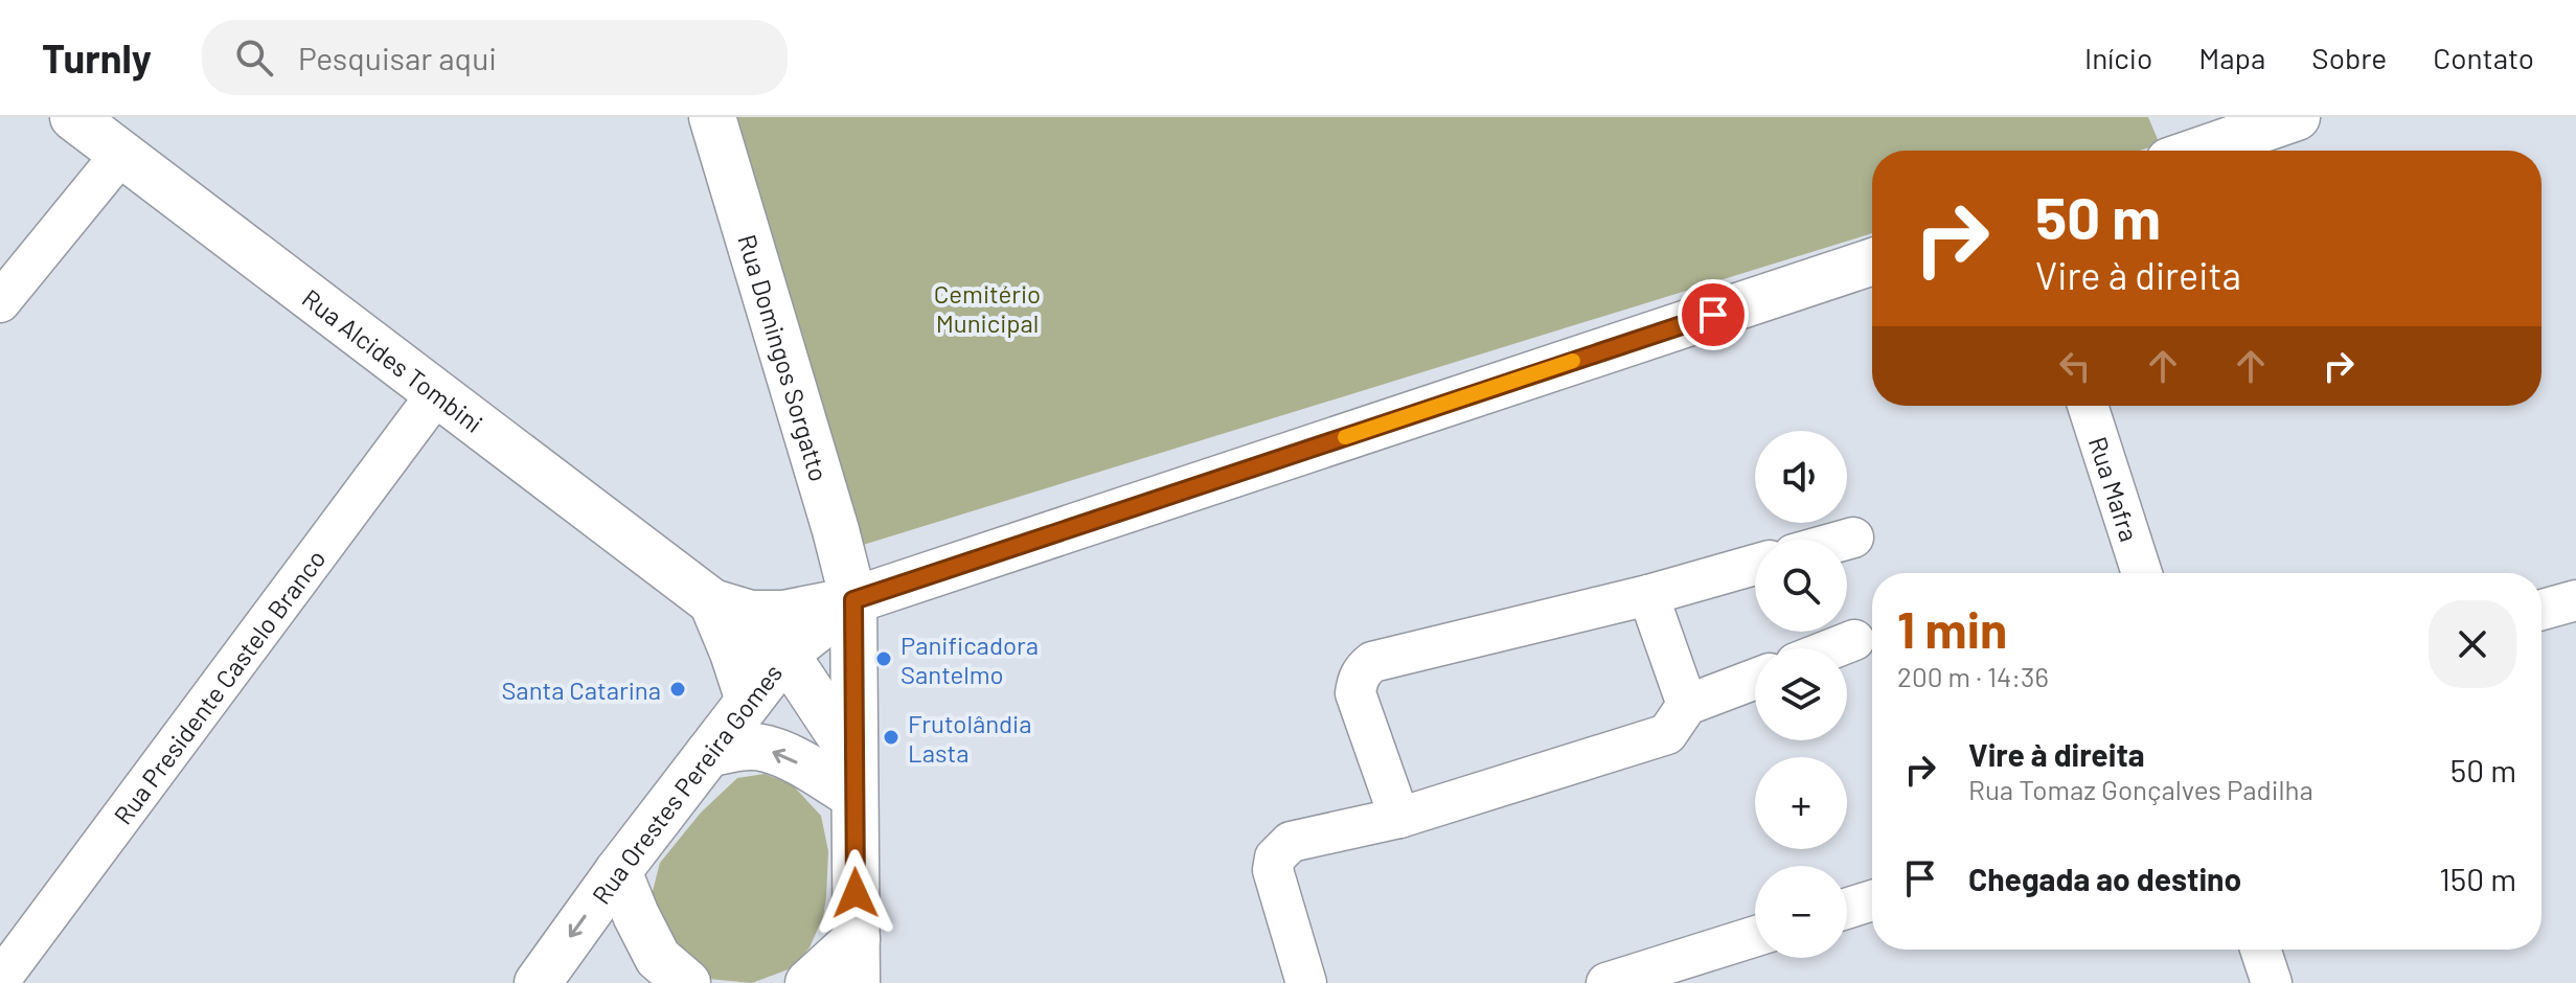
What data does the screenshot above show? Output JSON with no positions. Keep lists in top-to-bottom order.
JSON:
{
  "streets": {
    "street": [
      "Rua Domingos Sorgatto",
      "Rua Alcides Tombini",
      "Rua Mafra",
      "Rua Presidente Castelo Branco",
      "Rua Orestes Pereira Gomes"
    ]
  },
  "crossings": [
    ["Rua Domingos Sorgatto", "Rua Orestes Pereira Gomes"],
    ["Rua Alcides Tombini", "Rua Presidente Castelo Branco"],
    ["Rua Alcides Tombini", "Rua Orestes Pereira Gomes"]
  ],
  "parks": ["Cemitério Municipal"],
  "places": ["Panificadora Santelmo", "Santa Catarina", "Frutolândia Lasta"],
  "page": {
    "header": "Turnly",
    "search": "Pesquisar aqui",
    "nav": [
      "Início",
      "Mapa",
      "Sobre",
      "Contato"
    ],
    "turn": ["50 m", "Vire à direita"],
    "map_buttons": ["+", "−"],
    "heading": ["1 min", "200 m · 14:36"],
    "list": [
      {
        "name": "Vire à direita",
        "note": "Rua Tomaz Gonçalves Padilha",
        "value": "50 m"
      },
      {
        "name": "Chegada ao destino",
        "value": "150 m"
      }
    ]
  }
}
